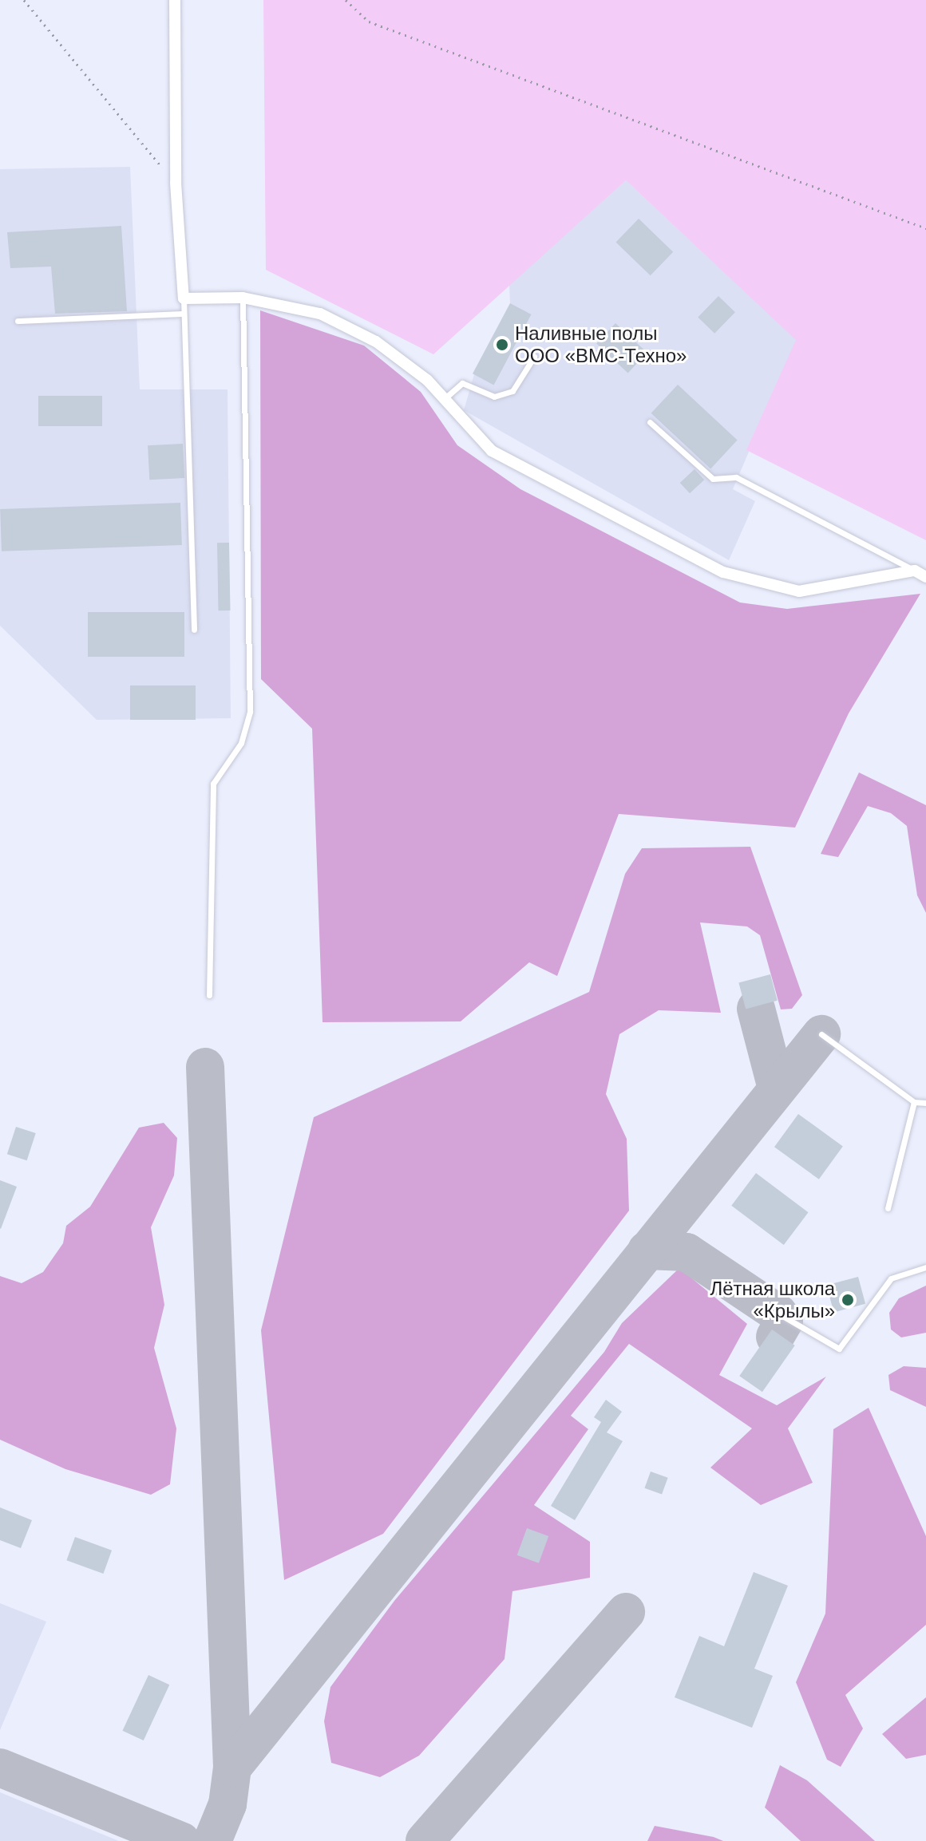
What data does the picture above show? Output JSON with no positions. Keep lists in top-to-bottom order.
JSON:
{
  "places": ["Наливные полы ООО «ВМС-Техно»", "Лётная школа «Крылы»"]
}
